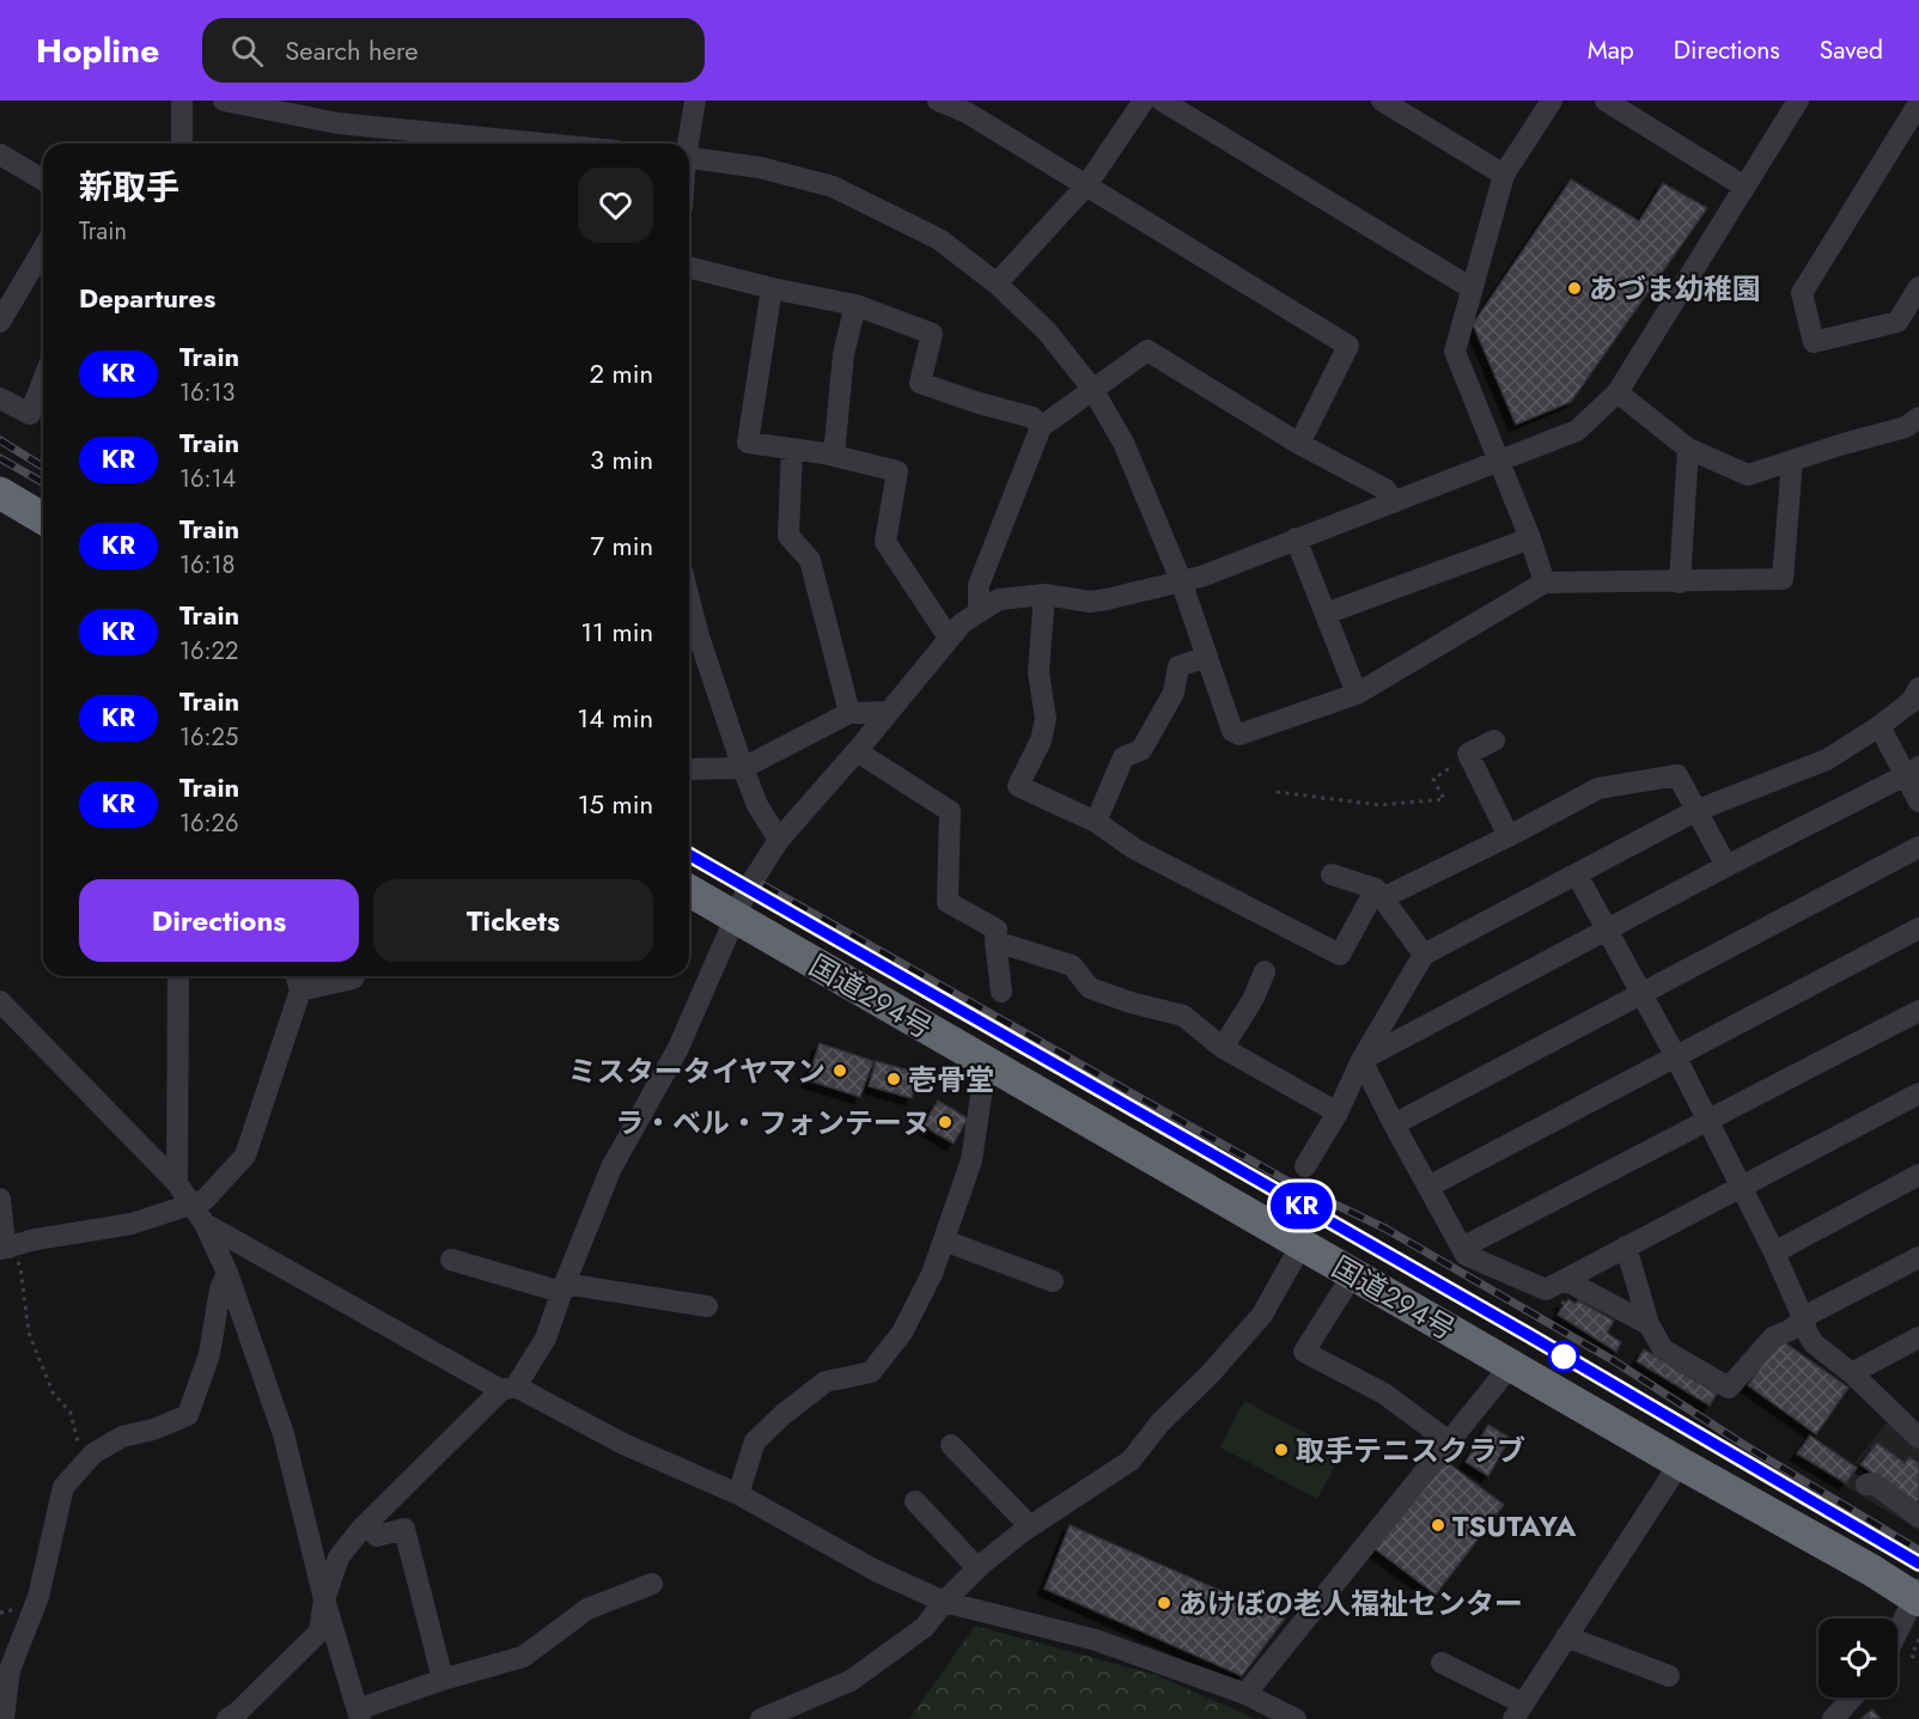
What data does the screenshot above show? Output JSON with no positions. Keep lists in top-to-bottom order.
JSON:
{
  "streets": {
    "highway": ["国道294号"]
  },
  "places": [
    "あづま幼稚園",
    "ミスタータイヤマン",
    "壱骨堂",
    "ラ・ベル・フォンテーヌ",
    "取手テニスクラブ",
    "TSUTAYA",
    "あけぼの老人福祉センター"
  ],
  "page": {
    "header": "Hopline",
    "search": "Search here",
    "nav": ["Map", "Directions", "Saved"],
    "on_map": "KR",
    "heading": [
      ["新取手", "Train"],
      "Departures"
    ],
    "list": [
      {
        "mark": "KR",
        "name": "Train",
        "note": "16:13",
        "value": "2 min"
      },
      {
        "mark": "KR",
        "name": "Train",
        "note": "16:14",
        "value": "3 min"
      },
      {
        "mark": "KR",
        "name": "Train",
        "note": "16:18",
        "value": "7 min"
      },
      {
        "mark": "KR",
        "name": "Train",
        "note": "16:22",
        "value": "11 min"
      },
      {
        "mark": "KR",
        "name": "Train",
        "note": "16:25",
        "value": "14 min"
      },
      {
        "mark": "KR",
        "name": "Train",
        "note": "16:26",
        "value": "15 min"
      }
    ],
    "buttons": ["Directions", "Tickets"]
  }
}
